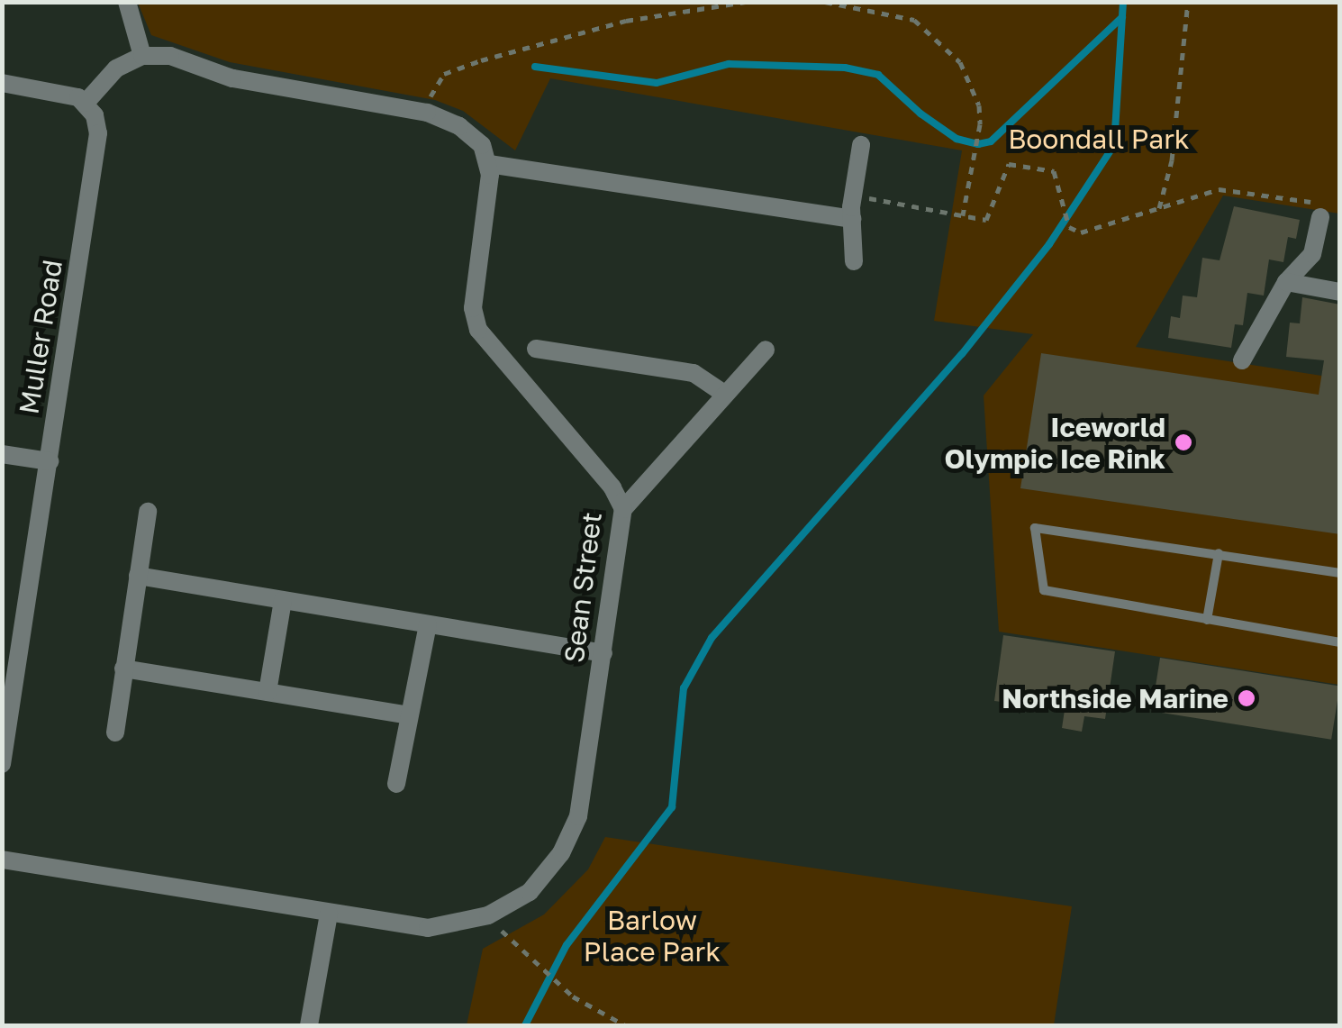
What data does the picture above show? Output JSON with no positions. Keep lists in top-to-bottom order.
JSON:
{
  "streets": {
    "street": ["Muller Road", "Sean Street"]
  },
  "parks": ["Boondall Park", "Barlow Place Park"],
  "places": ["Iceworld Olympic Ice Rink", "Northside Marine"]
}
